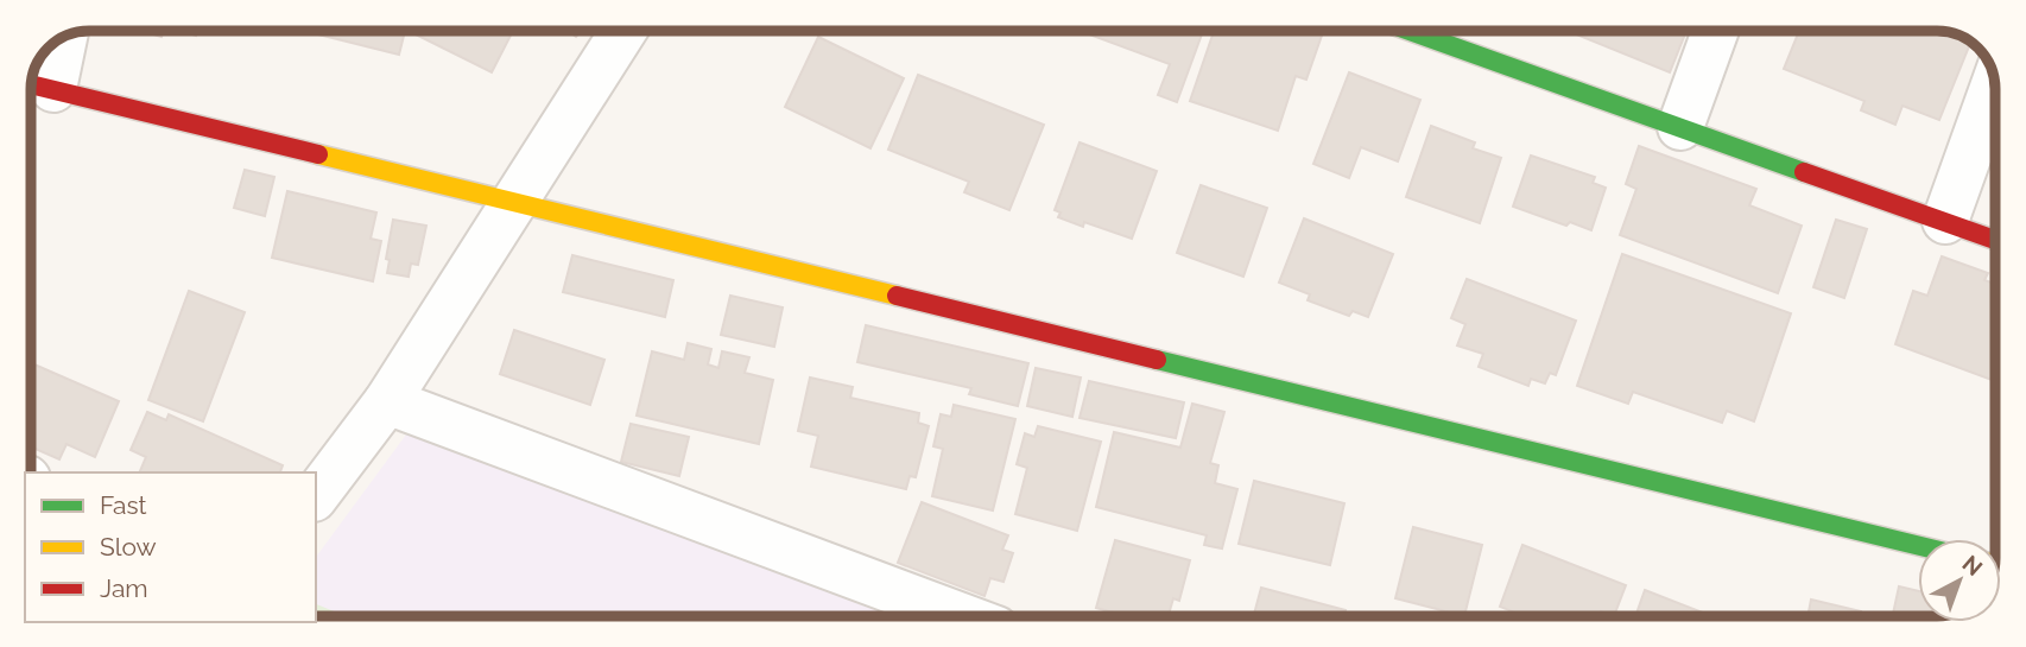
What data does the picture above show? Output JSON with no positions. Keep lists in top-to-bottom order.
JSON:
{
  "legend": ["Fast", "Slow", "Jam"],
  "north": "top right"
}
